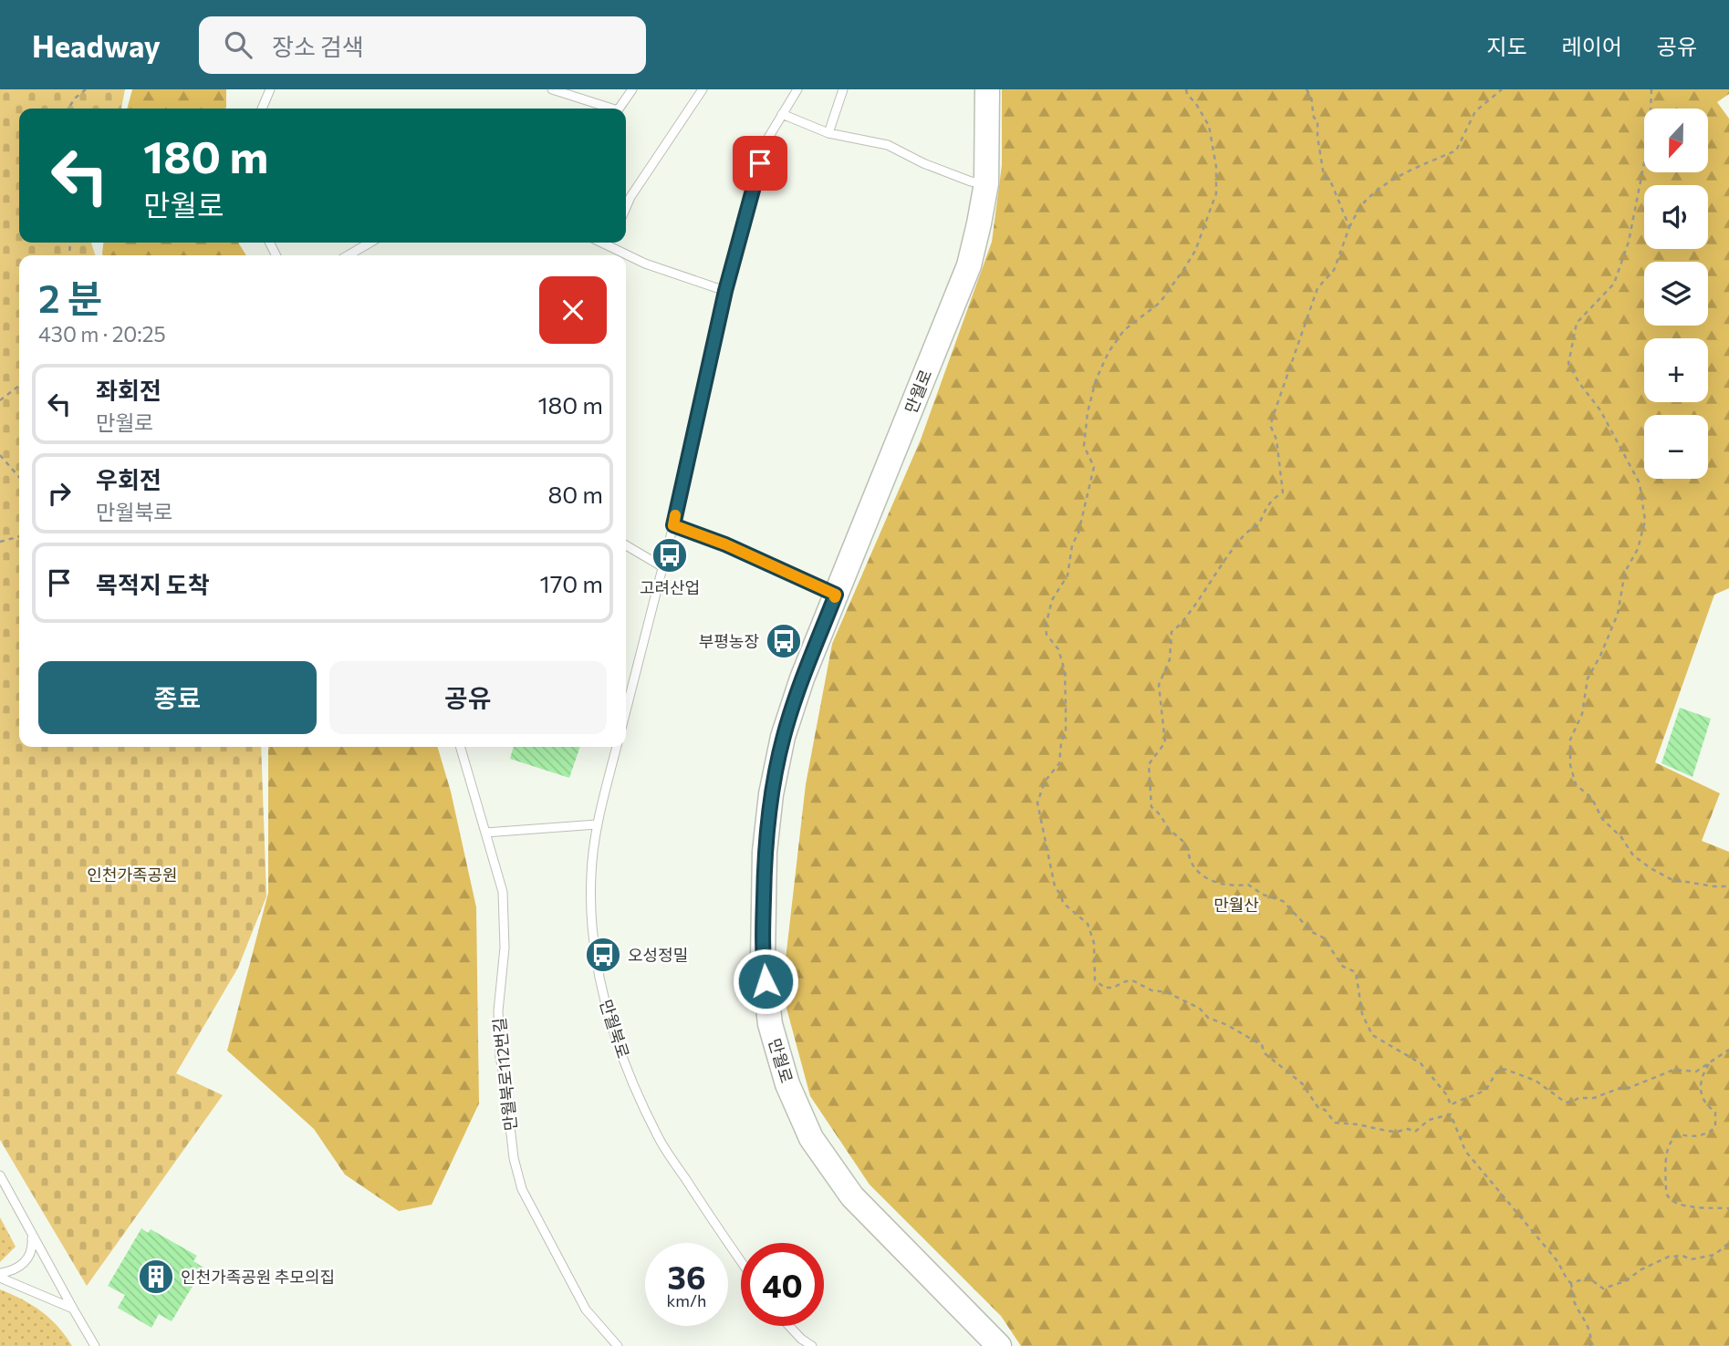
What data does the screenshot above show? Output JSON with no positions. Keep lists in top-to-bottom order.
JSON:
{
  "streets": {
    "street": ["만월로"],
    "lane": ["만월북로", "만월북로112번길"]
  },
  "parks": ["인천가족공원", "만월산"],
  "places": {
    "bus stop": ["고려산업", "부평농장", "오성정밀"],
    "building": ["인천가족공원 추모의집"]
  },
  "north": "bottom",
  "page": {
    "header": "Headway",
    "search": "장소 검색",
    "nav": ["지도", "레이어", "공유"],
    "map_buttons": ["+", "−"],
    "turn": ["180 m", "만월로"],
    "heading": ["2 분", "430 m · 20:25"],
    "list": [
      {
        "name": "좌회전",
        "note": "만월로",
        "value": "180 m"
      },
      {
        "name": "우회전",
        "note": "만월북로",
        "value": "80 m"
      },
      {
        "name": "목적지 도착",
        "value": "170 m"
      }
    ],
    "buttons": ["종료", "공유"],
    "speed": "36 km/h",
    "limit": "40"
  }
}
